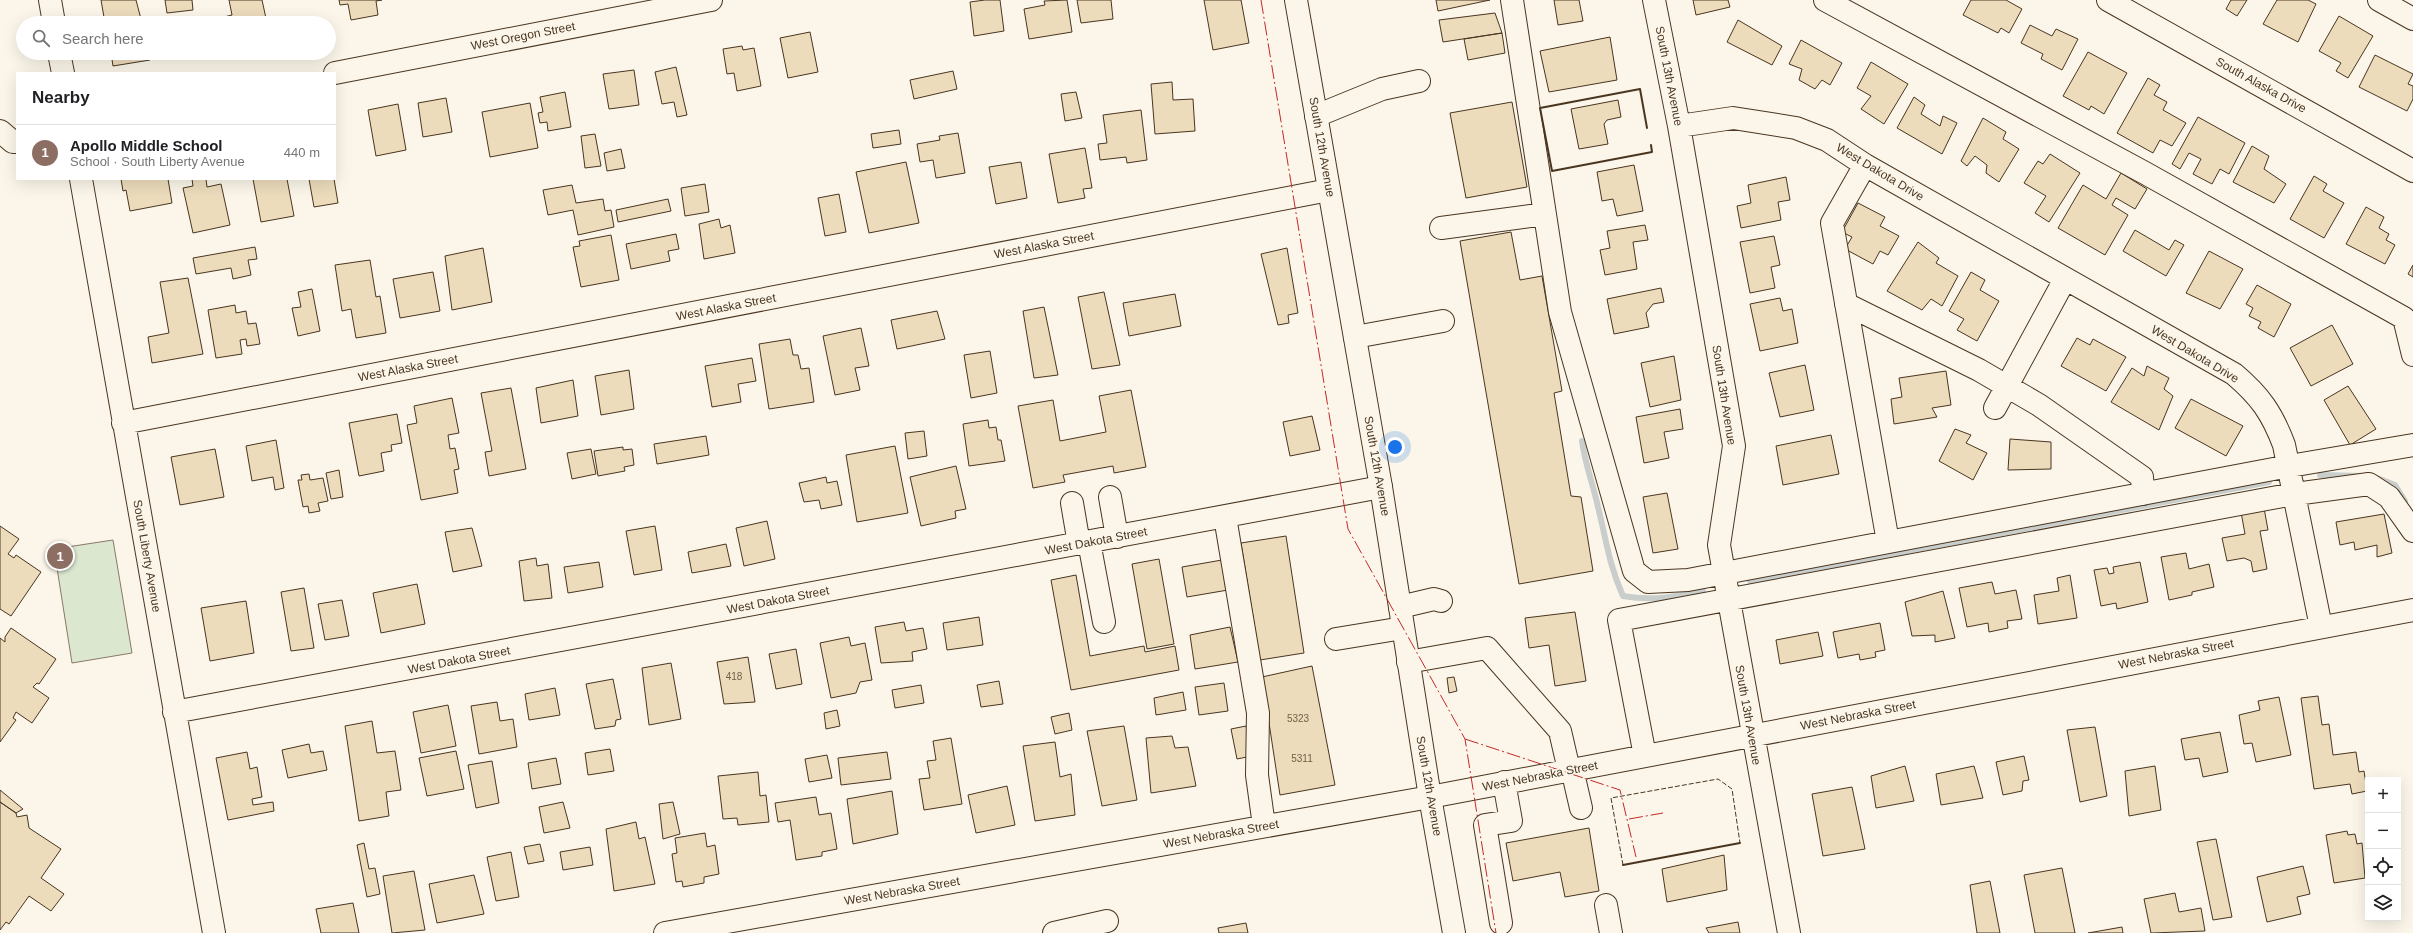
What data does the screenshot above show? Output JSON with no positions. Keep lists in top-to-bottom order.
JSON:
{
  "streets": {
    "street": [
      "West Oregon Street",
      "South 13th Avenue",
      "South Alaska Drive",
      "South 12th Avenue",
      "West Dakota Drive",
      "West Alaska Street",
      "West Dakota Street",
      "South Liberty Avenue",
      "West Nebraska Street"
    ]
  },
  "crossings": [
    ["South 13th Avenue", "West Dakota Drive"],
    ["South 13th Avenue", "West Nebraska Street"],
    ["South 12th Avenue", "West Alaska Street"],
    ["South 12th Avenue", "West Dakota Street"],
    ["South 12th Avenue", "West Nebraska Street"],
    ["West Dakota Drive", "West Nebraska Street"],
    ["West Alaska Street", "South Liberty Avenue"],
    ["West Dakota Street", "South Liberty Avenue"]
  ],
  "house_numbers": ["418", "5323", "5311"],
  "page": {
    "search": "Search here",
    "heading": "Nearby",
    "list": [
      {
        "mark": "1",
        "name": "Apollo Middle School",
        "note": "School · South Liberty Avenue",
        "value": "440 m"
      }
    ],
    "pins": "1",
    "map_buttons": ["+", "−"]
  }
}
